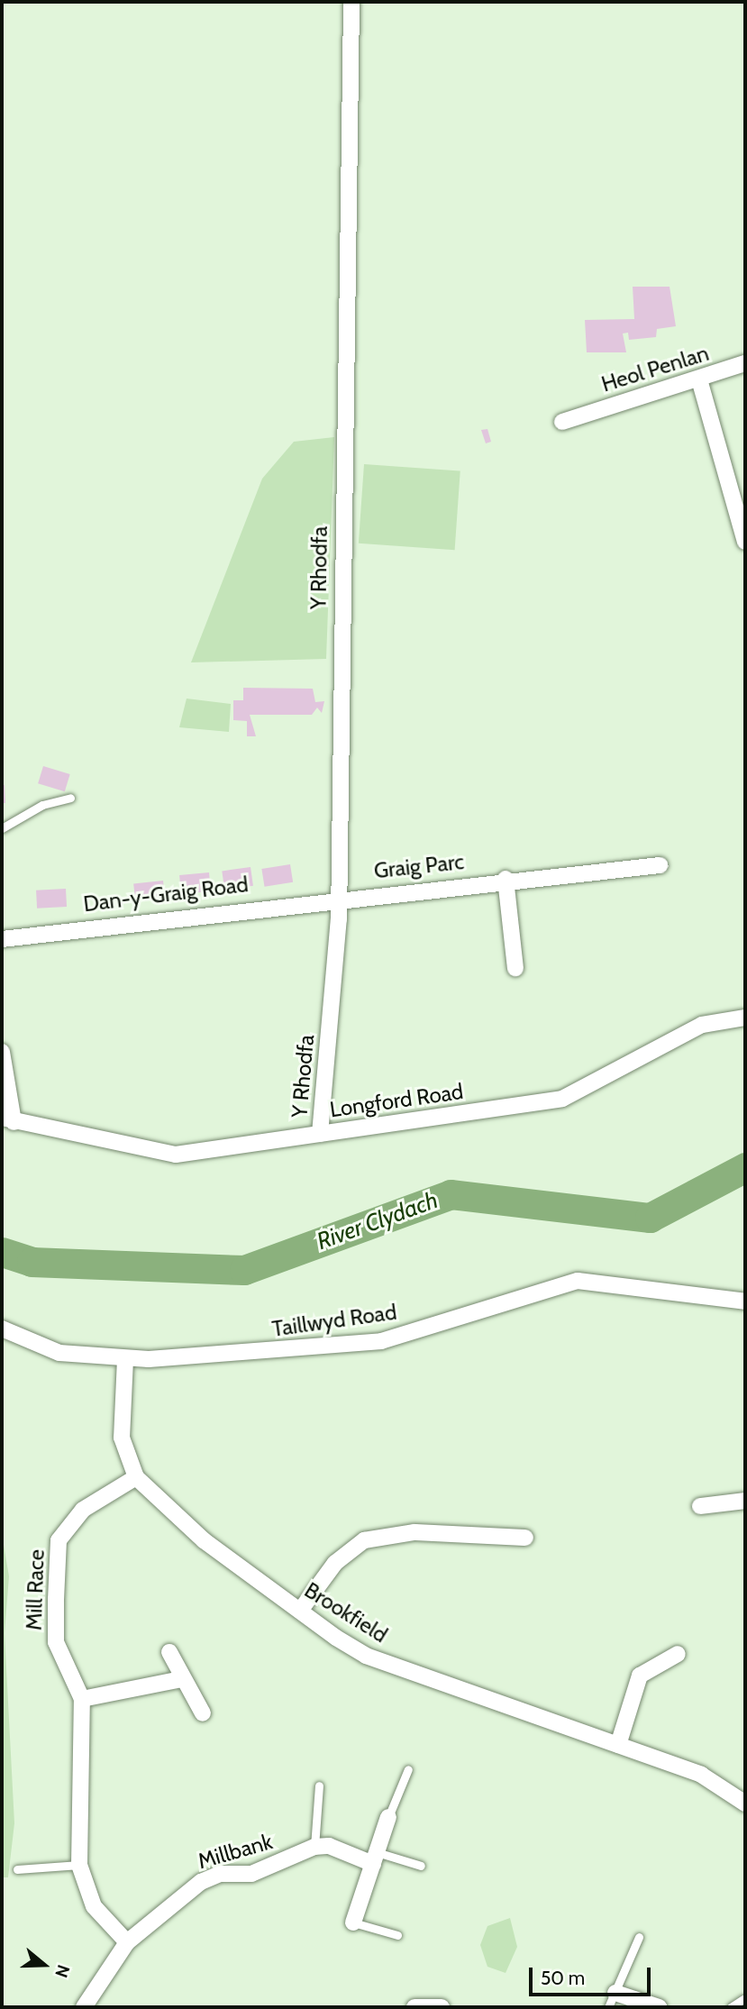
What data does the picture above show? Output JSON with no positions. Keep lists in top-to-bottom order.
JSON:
{
  "streets": {
    "street": [
      "Heol Penlan",
      "Y Rhodfa",
      "Graig Parc",
      "Dan-y-Graig Road",
      "Longford Road",
      "Taillwyd Road",
      "Mill Race",
      "Brookfield",
      "Millbank"
    ]
  },
  "crossings": [
    ["Y Rhodfa", "Graig Parc"],
    ["Y Rhodfa", "Dan-y-Graig Road"],
    ["Y Rhodfa", "Longford Road"],
    ["Graig Parc", "Dan-y-Graig Road"],
    ["Taillwyd Road", "Brookfield"],
    ["Mill Race", "Brookfield"],
    ["Mill Race", "Millbank"]
  ],
  "water": ["River Clydach"],
  "scale_bar": "50 m",
  "north": "right"
}
